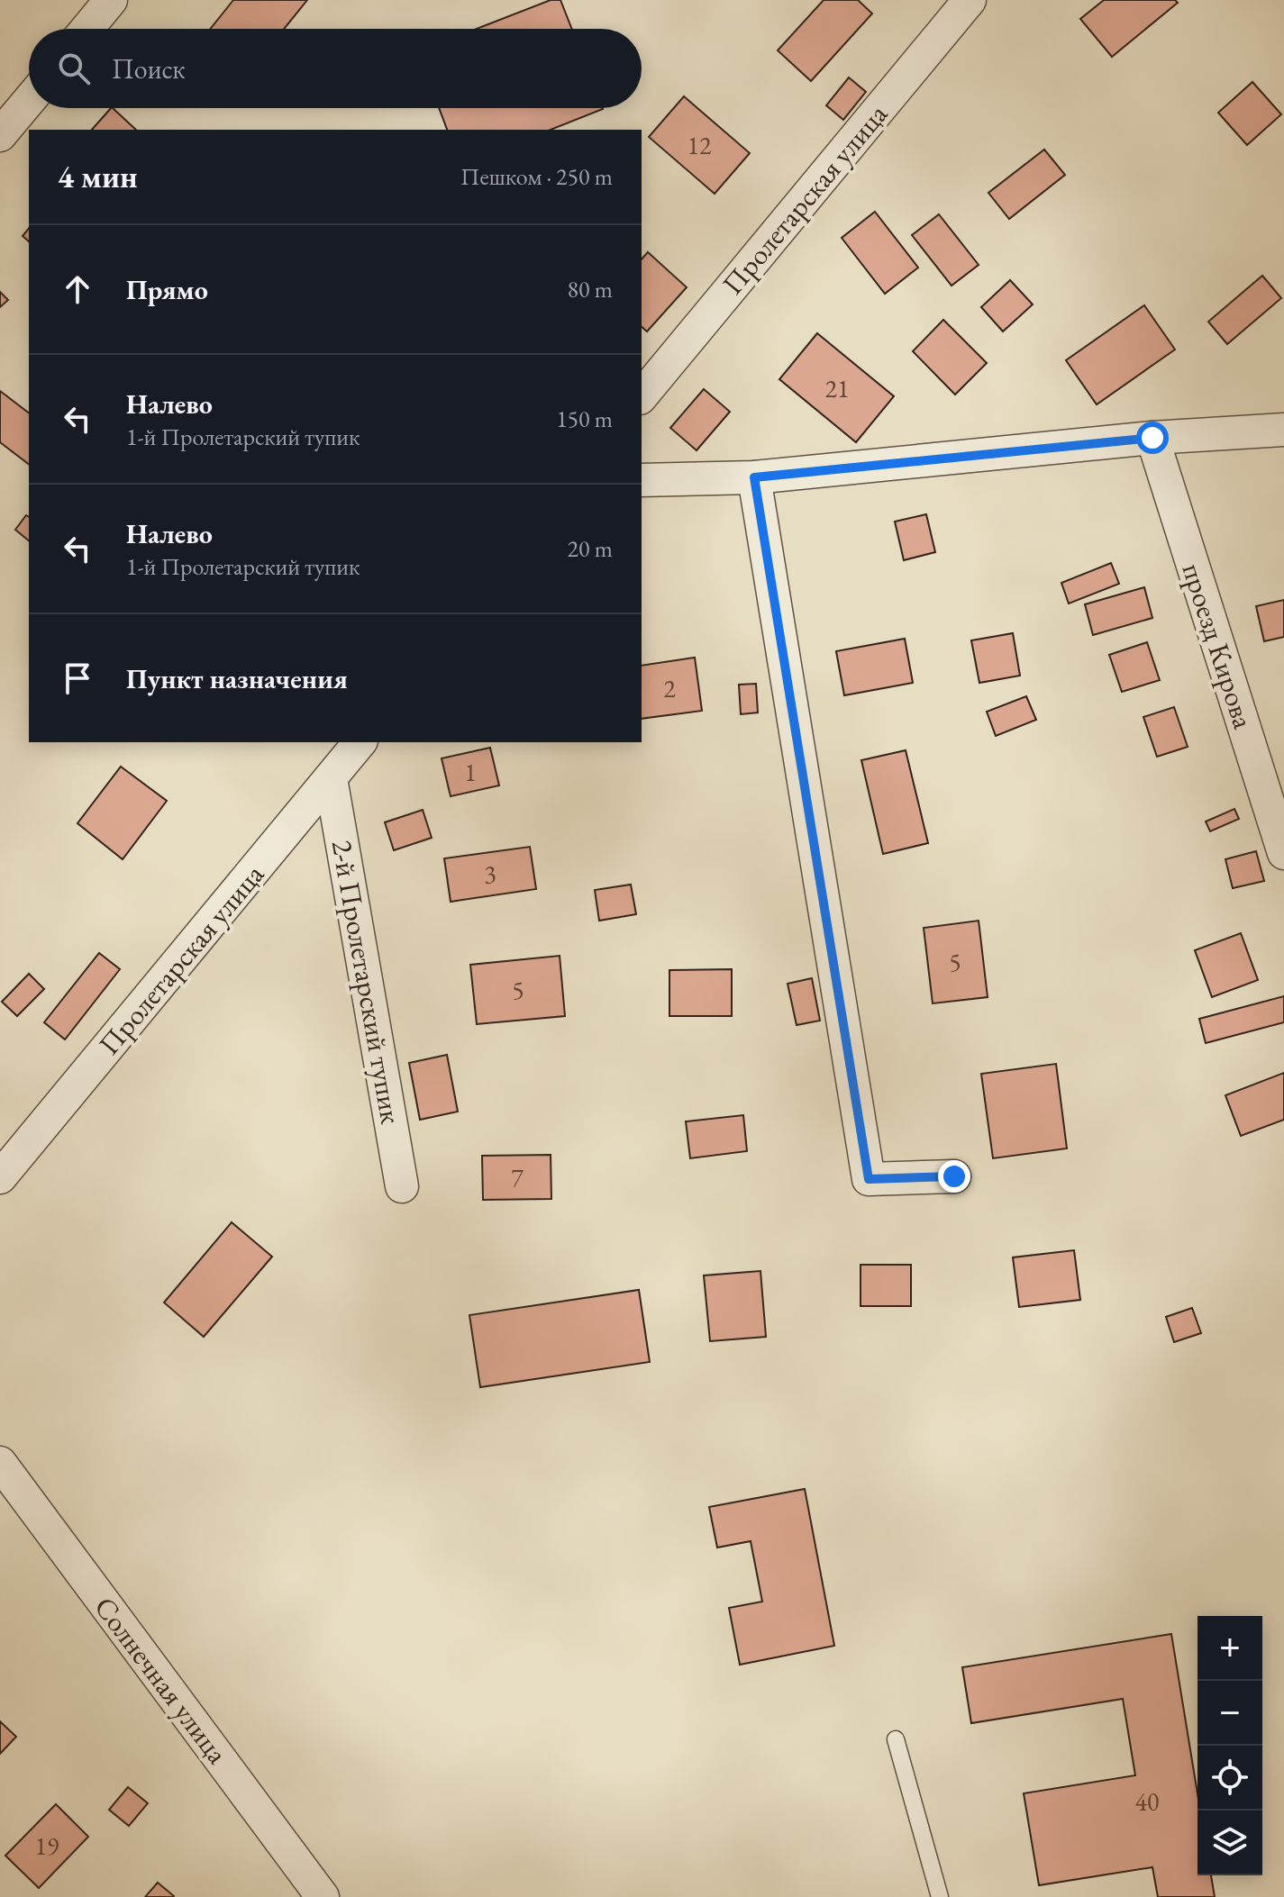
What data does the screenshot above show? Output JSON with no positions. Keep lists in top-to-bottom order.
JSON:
{
  "streets": {
    "street": [
      "Пролетарская улица",
      "проезд Кирова",
      "2-й Пролетарский тупик",
      "Солнечная улица"
    ]
  },
  "crossings": [
    ["Пролетарская улица", "2-й Пролетарский тупик"]
  ],
  "house_numbers": [
    "12",
    "21",
    "2",
    "1",
    "3",
    "5",
    "5",
    "7",
    "40",
    "19"
  ],
  "page": {
    "search": "Поиск",
    "heading": ["4 мин", "Пешком · 250 m"],
    "list": [
      ["Прямо", "80 m"],
      ["Налево", "1-й Пролетарский тупик", "150 m"],
      ["Налево", "1-й Пролетарский тупик", "20 m"],
      "Пункт назначения"
    ],
    "map_buttons": ["+", "−"]
  }
}
